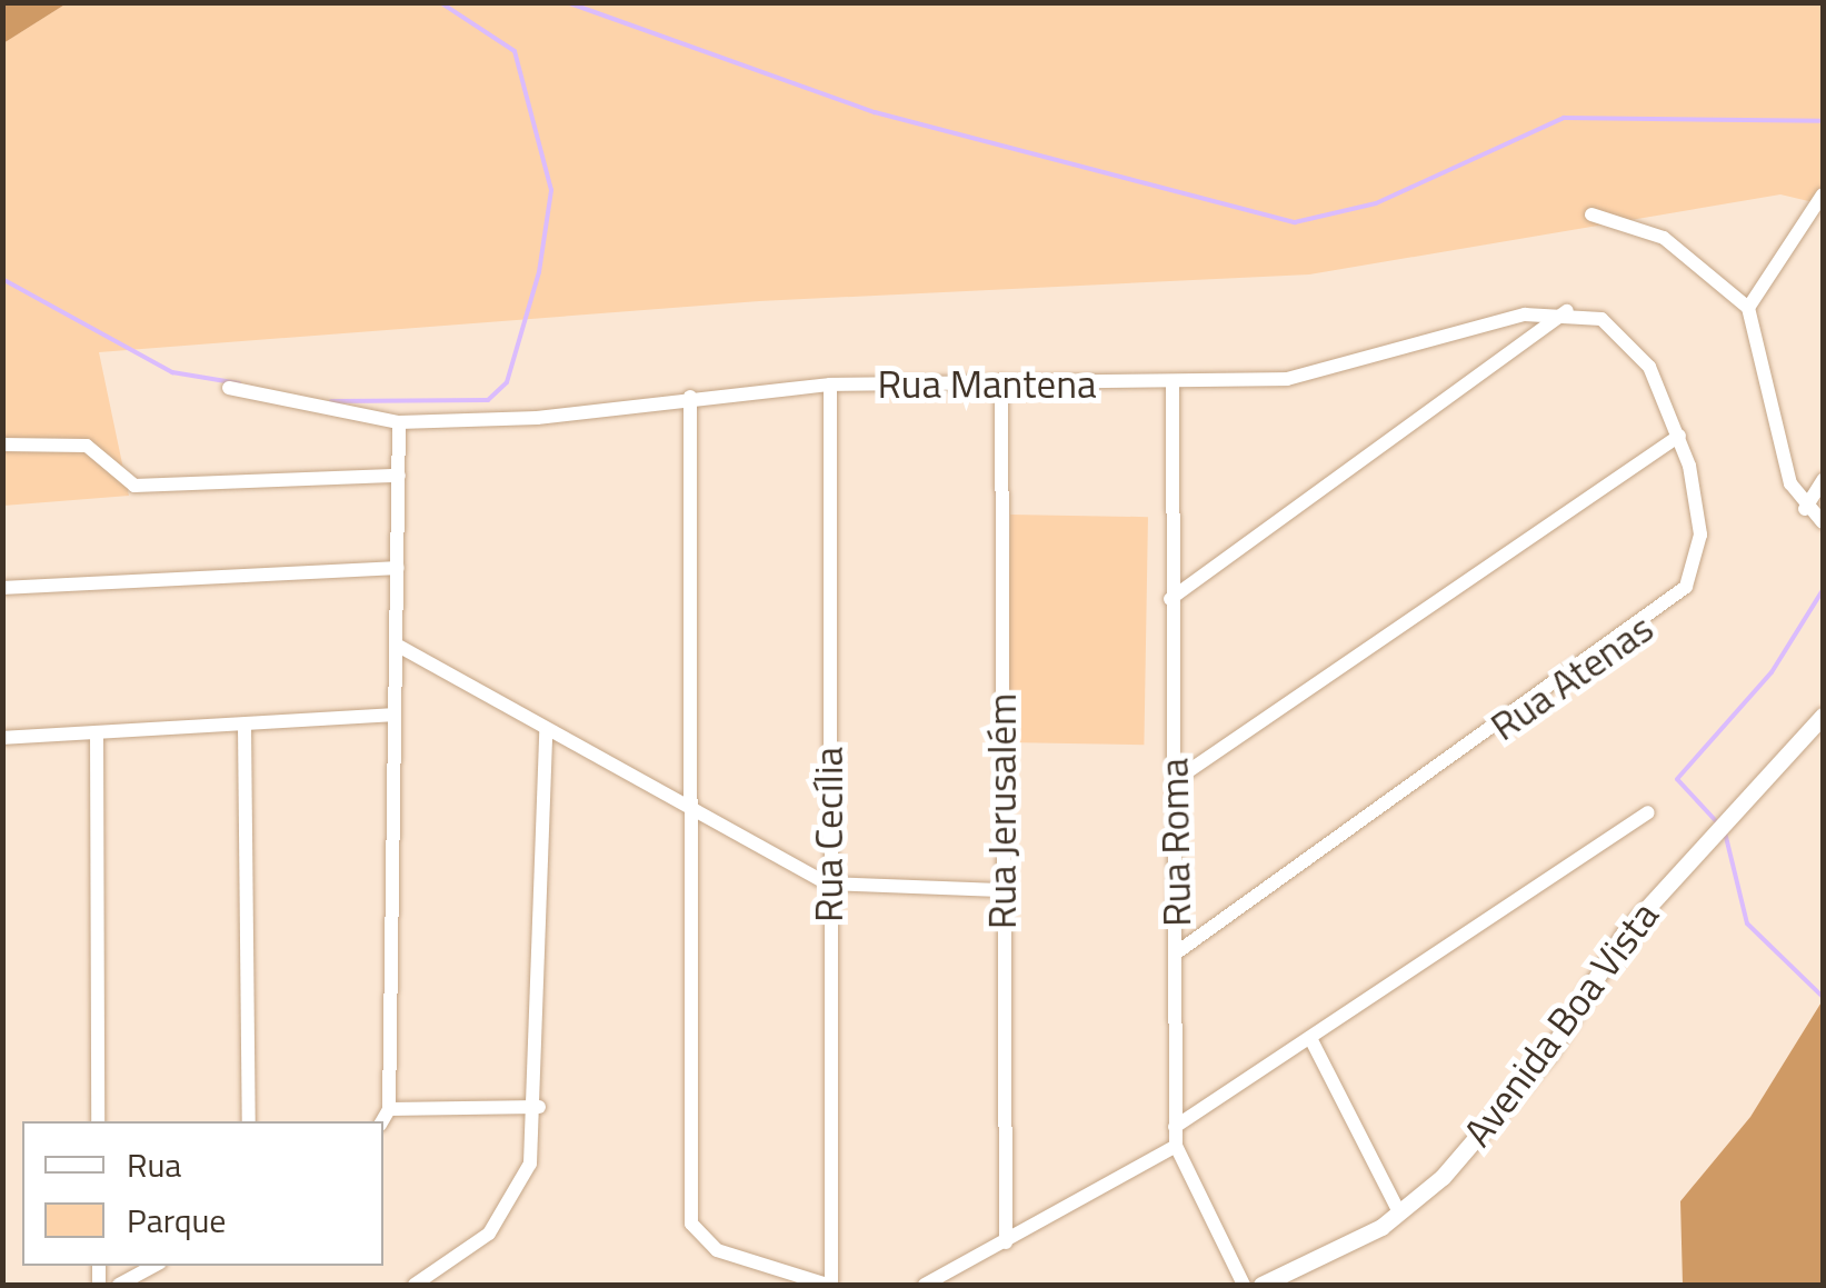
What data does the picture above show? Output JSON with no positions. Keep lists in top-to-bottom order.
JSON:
{
  "streets": {
    "street": [
      "Rua Mantena",
      "Rua Atenas",
      "Rua Jerusalém",
      "Rua Cecília",
      "Rua Roma",
      "Avenida Boa Vista"
    ]
  },
  "crossings": [
    ["Rua Mantena", "Rua Atenas"],
    ["Rua Mantena", "Rua Jerusalém"],
    ["Rua Mantena", "Rua Cecília"],
    ["Rua Mantena", "Rua Roma"],
    ["Rua Atenas", "Rua Roma"]
  ],
  "legend": ["Rua", "Parque"]
}
